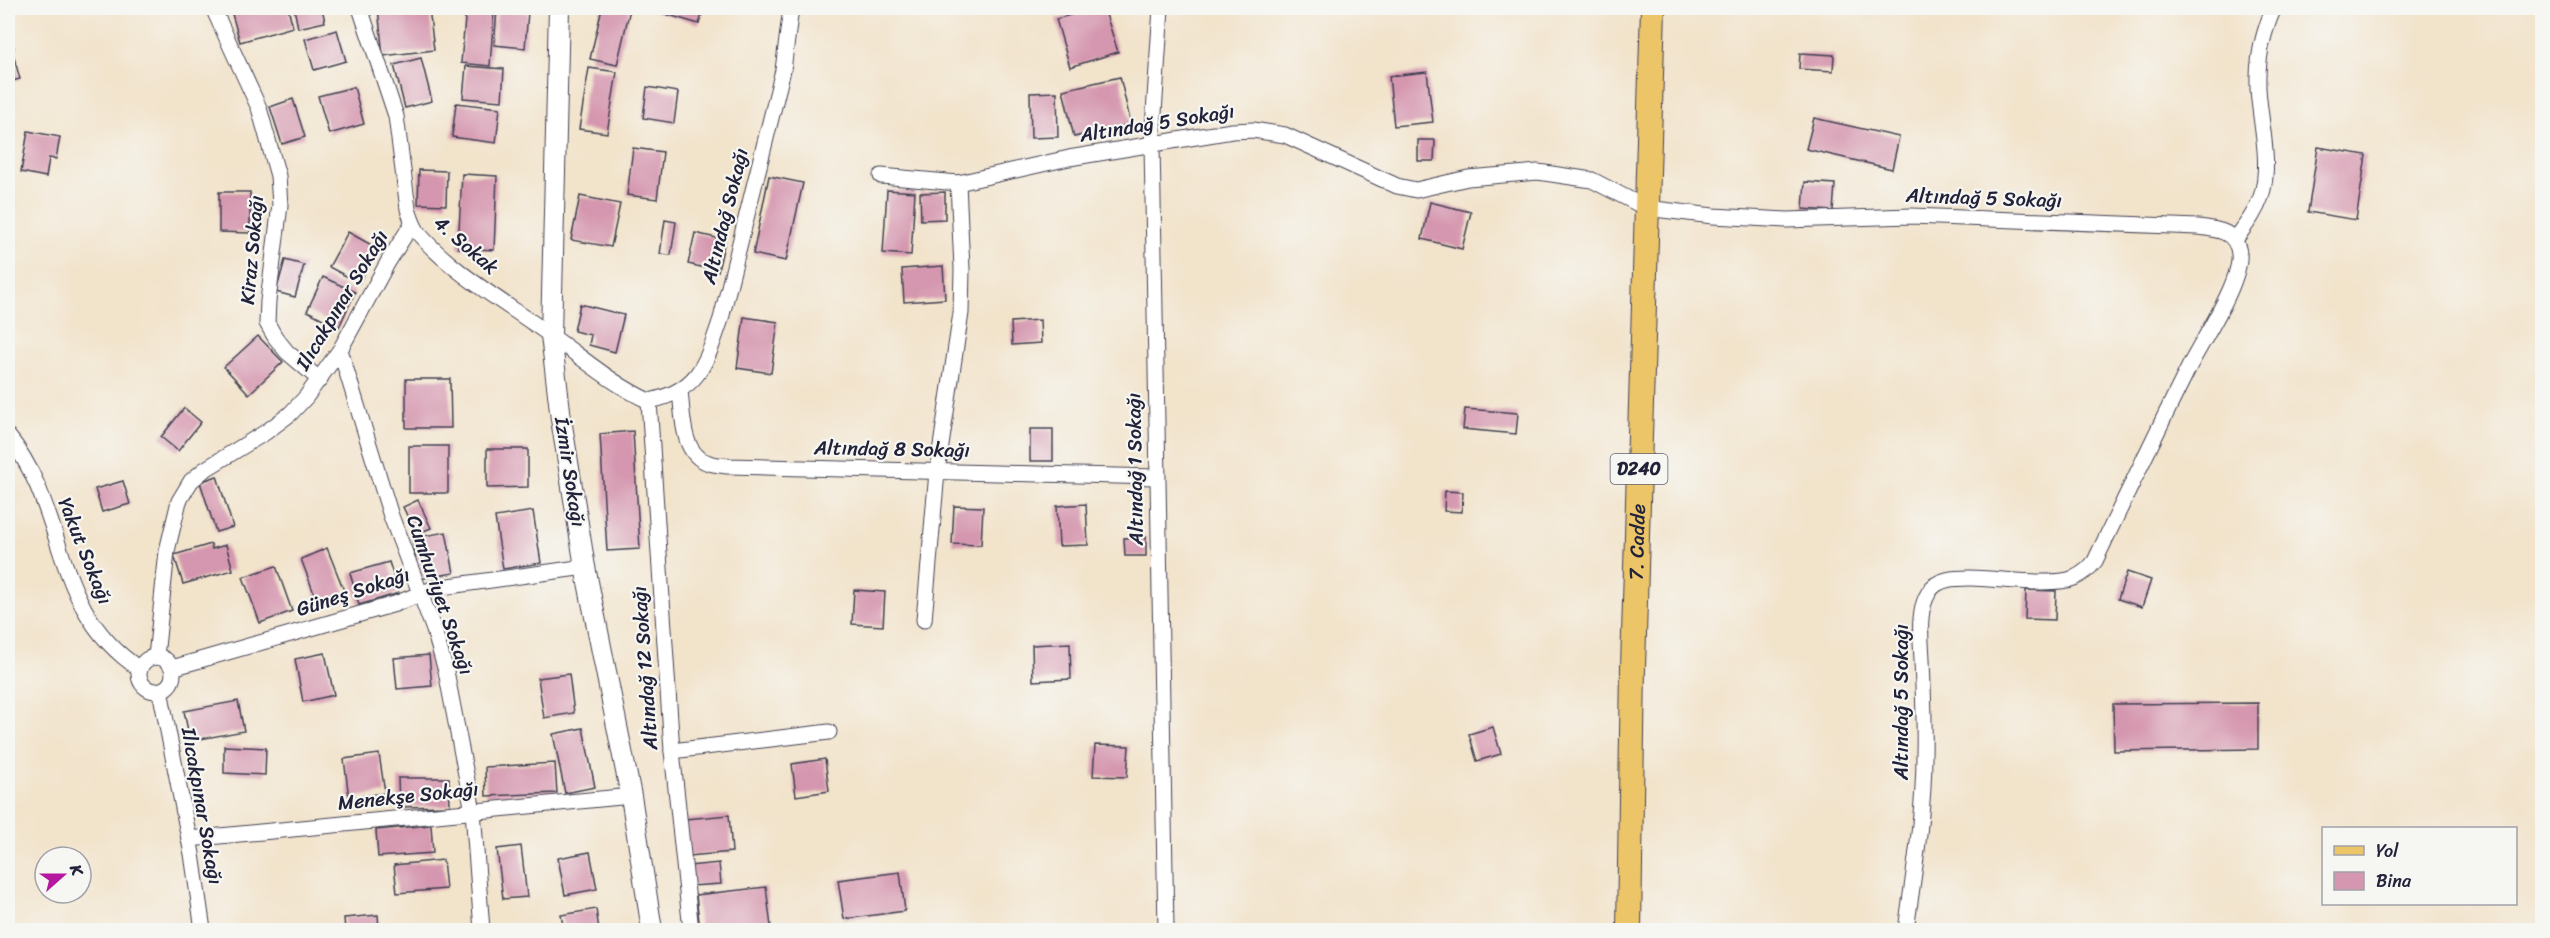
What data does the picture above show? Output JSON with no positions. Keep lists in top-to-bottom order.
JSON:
{
  "streets": {
    "main road": ["D240", "7. Cadde"],
    "street": [
      "Altındağ 5 Sokağı",
      "Altındağ Sokağı",
      "4. Sokak",
      "Kiraz Sokağı",
      "Ilıcakpınar Sokağı",
      "Altındağ 8 Sokağı",
      "Altındağ 1 Sokağı",
      "İzmir Sokağı",
      "Yakut Sokağı",
      "Güneş Sokağı",
      "Cumhuriyet Sokağı",
      "Altındağ 12 Sokağı",
      "Menekşe Sokağı"
    ]
  },
  "crossings": [
    ["Altındağ 5 Sokağı", "Altındağ 1 Sokağı"],
    ["Altındağ 5 Sokağı", "7. Cadde"],
    ["Altındağ Sokağı", "4. Sokak"],
    ["Altındağ Sokağı", "Altındağ 8 Sokağı"],
    ["Altındağ Sokağı", "Altındağ 12 Sokağı"],
    ["4. Sokak", "Ilıcakpınar Sokağı"],
    ["4. Sokak", "İzmir Sokağı"],
    ["4. Sokak", "Altındağ 12 Sokağı"],
    ["Kiraz Sokağı", "Ilıcakpınar Sokağı"],
    ["Ilıcakpınar Sokağı", "Yakut Sokağı"],
    ["Ilıcakpınar Sokağı", "Güneş Sokağı"],
    ["Ilıcakpınar Sokağı", "Cumhuriyet Sokağı"],
    ["Ilıcakpınar Sokağı", "Menekşe Sokağı"],
    ["Altındağ 8 Sokağı", "Altındağ 1 Sokağı"],
    ["İzmir Sokağı", "Güneş Sokağı"],
    ["İzmir Sokağı", "Menekşe Sokağı"],
    ["Yakut Sokağı", "Güneş Sokağı"],
    ["Güneş Sokağı", "Cumhuriyet Sokağı"],
    ["Cumhuriyet Sokağı", "Menekşe Sokağı"]
  ],
  "legend": ["Yol", "Bina"],
  "north": "right"
}
